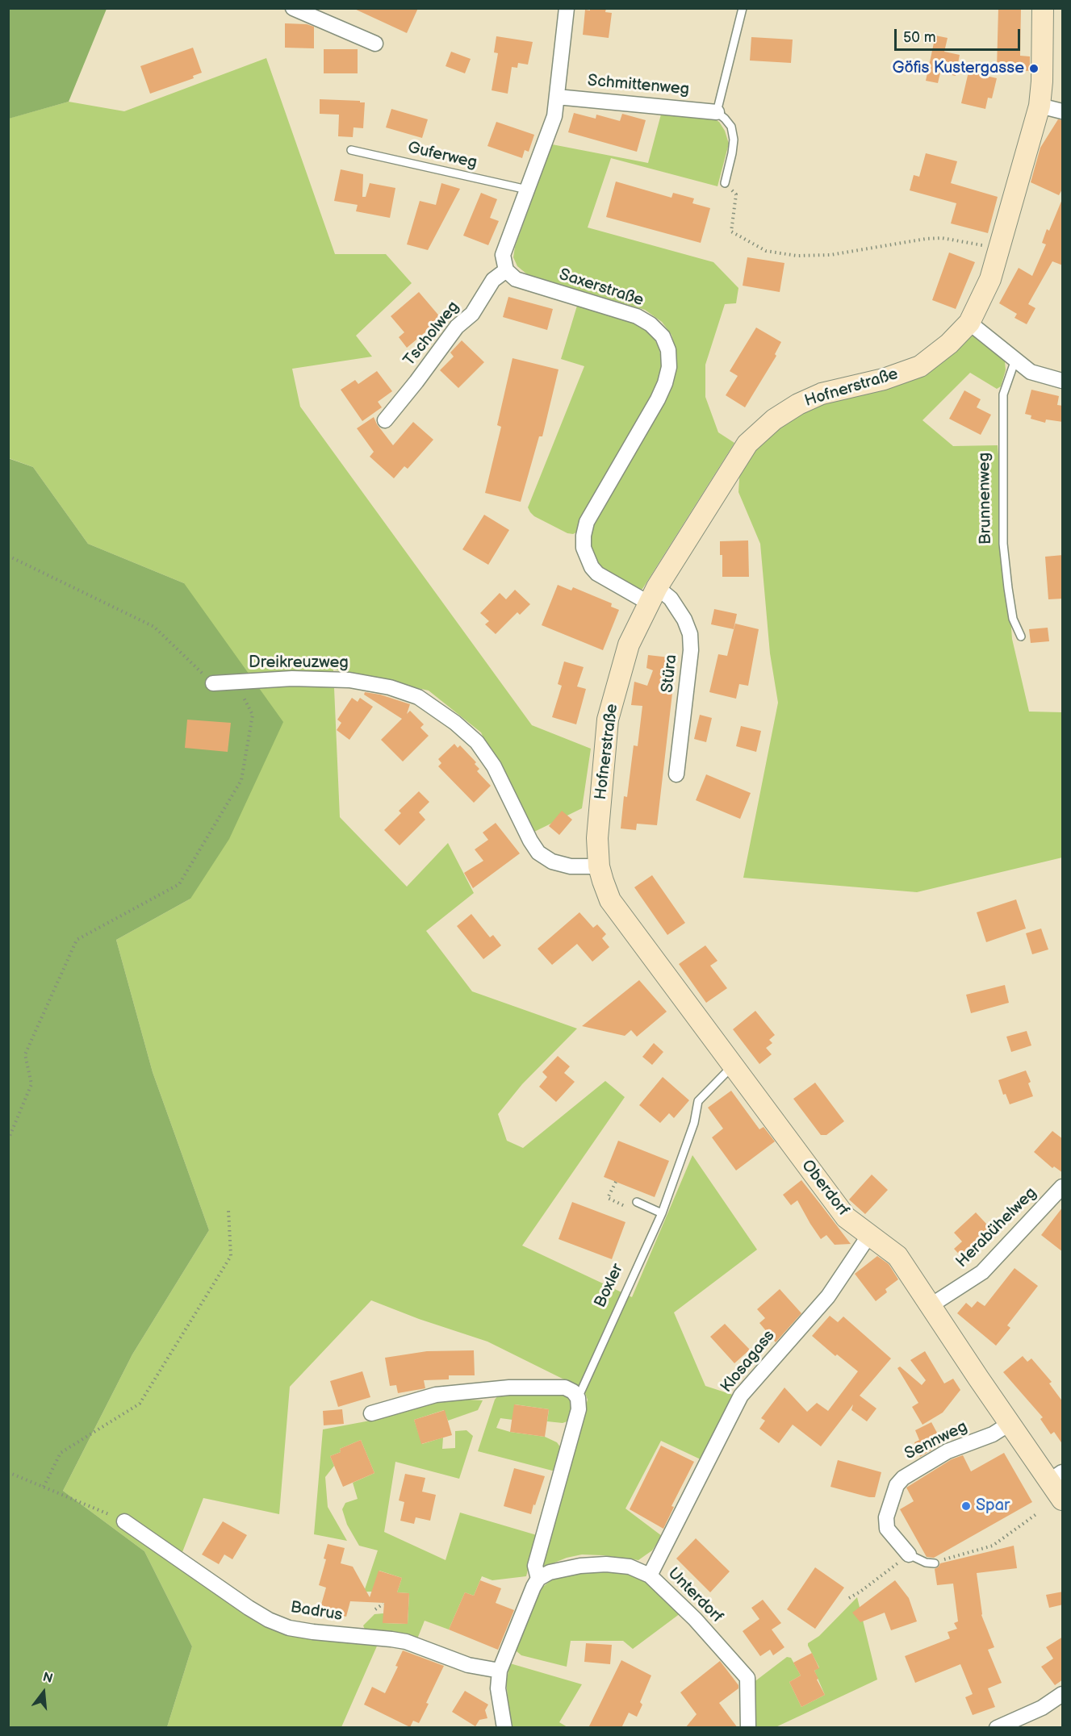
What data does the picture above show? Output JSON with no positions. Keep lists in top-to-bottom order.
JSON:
{
  "streets": {
    "main road": ["Hofnerstraße", "Oberdorf"],
    "street": [
      "Schmittenweg",
      "Saxerstraße",
      "Tscholweg",
      "Dreikreuzweg",
      "Stüra",
      "Herabühelweg",
      "Boxler",
      "Klosagass",
      "Sennweg",
      "Unterdorf",
      "Badrus"
    ],
    "lane": ["Guferweg", "Brunnenweg"]
  },
  "crossings": [
    ["Saxerstraße", "Tscholweg"],
    ["Saxerstraße", "Hofnerstraße"],
    ["Saxerstraße", "Stüra"],
    ["Hofnerstraße", "Dreikreuzweg"],
    ["Hofnerstraße", "Stüra"],
    ["Hofnerstraße", "Oberdorf"],
    ["Dreikreuzweg", "Oberdorf"],
    ["Oberdorf", "Herabühelweg"],
    ["Oberdorf", "Boxler"],
    ["Oberdorf", "Klosagass"],
    ["Oberdorf", "Sennweg"],
    ["Boxler", "Unterdorf"],
    ["Klosagass", "Unterdorf"]
  ],
  "places": ["Göfis Kustergasse", "Spar"],
  "scale_bar": "50 m",
  "north": "top"
}
